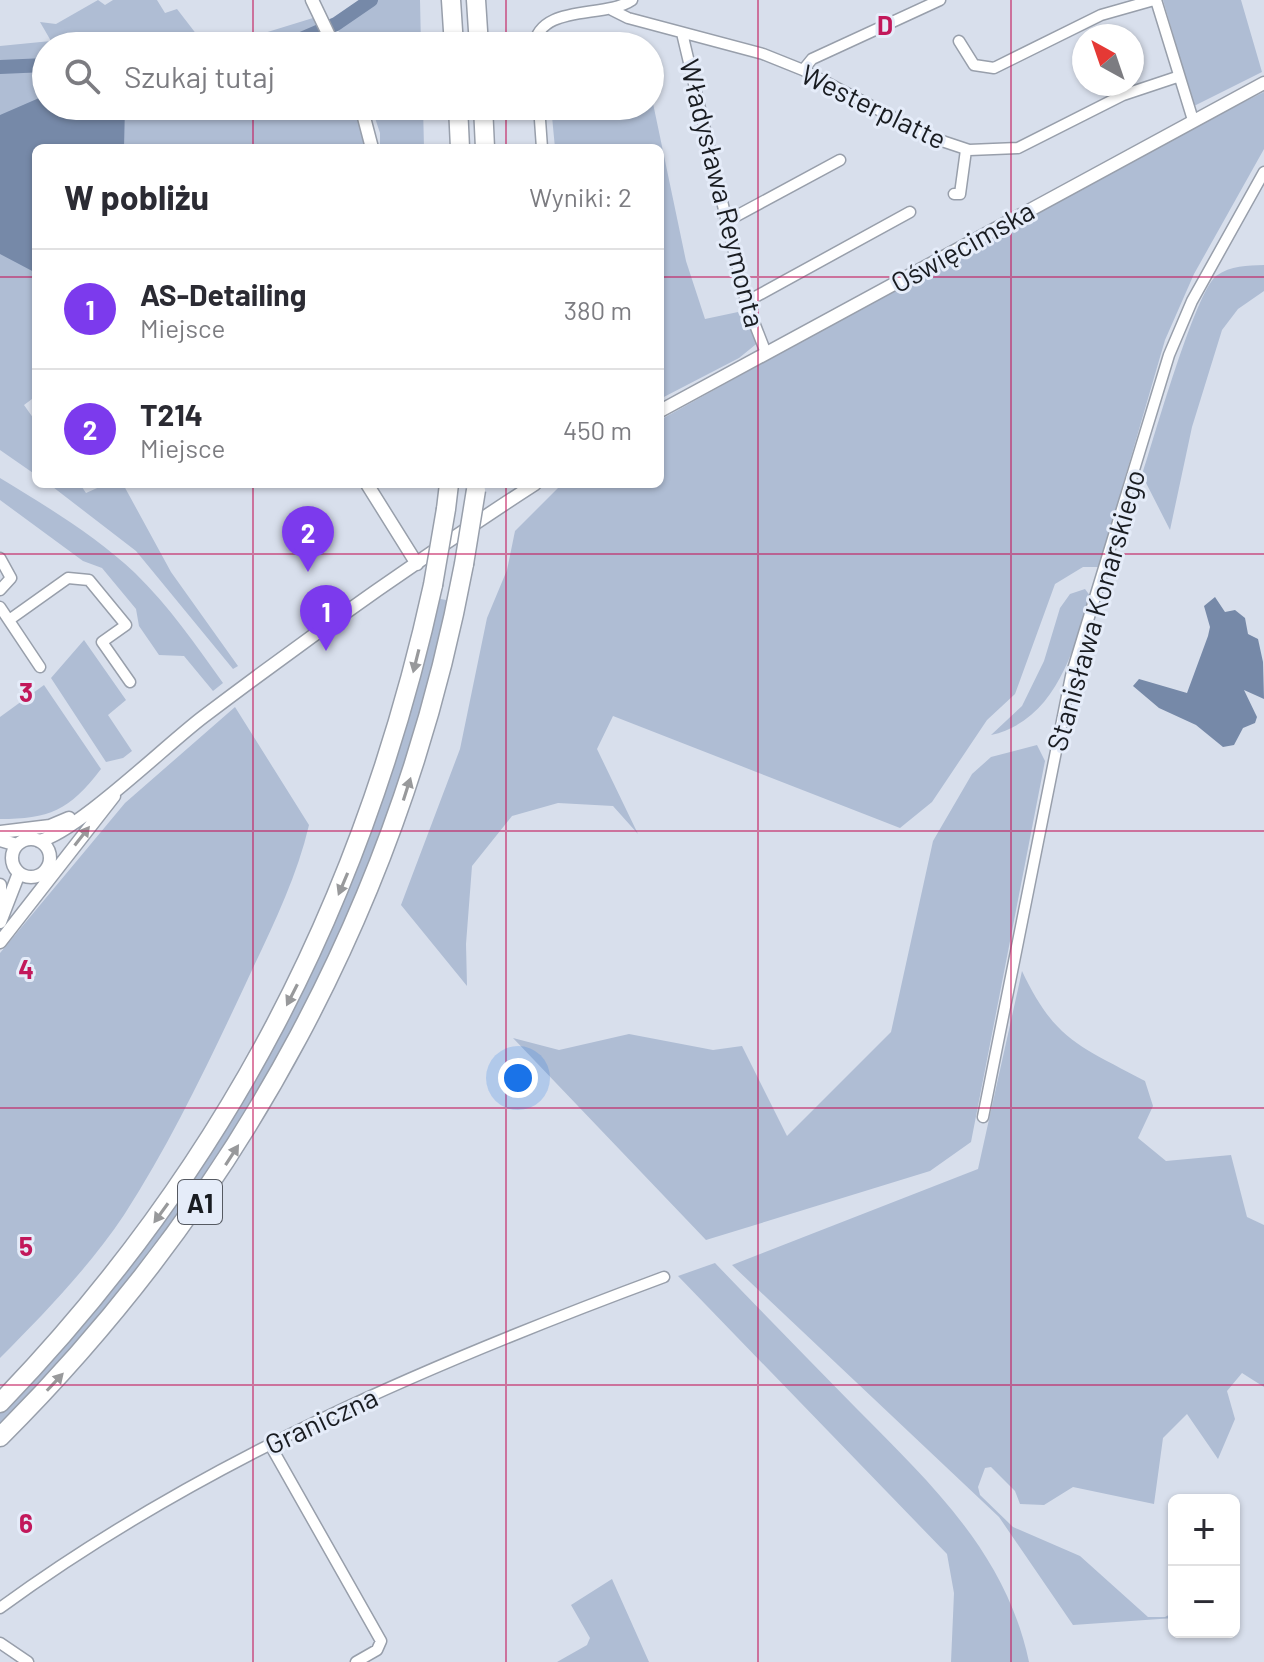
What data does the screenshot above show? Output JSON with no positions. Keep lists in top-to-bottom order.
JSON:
{
  "streets": {
    "highway": ["A1"],
    "street": [
      "Westerplatte",
      "Władysława Reymonta",
      "Oświęcimska",
      "Stanisława Konarskiego",
      "Graniczna"
    ]
  },
  "crossings": [
    ["Westerplatte", "Władysława Reymonta"],
    ["Władysława Reymonta", "Oświęcimska"]
  ],
  "north": "top left",
  "page": {
    "search": "Szukaj tutaj",
    "heading": ["W pobliżu", "Wyniki: 2"],
    "list": [
      {
        "mark": "1",
        "name": "AS-Detailing",
        "note": "Miejsce",
        "value": "380 m"
      },
      {
        "mark": "2",
        "name": "T214",
        "note": "Miejsce",
        "value": "450 m"
      }
    ],
    "pins": ["2", "1"],
    "map_buttons": ["+", "−"]
  },
  "grid": {
    "columns": ["D"],
    "rows": [
      "3",
      "4",
      "5",
      "6"
    ]
  }
}
